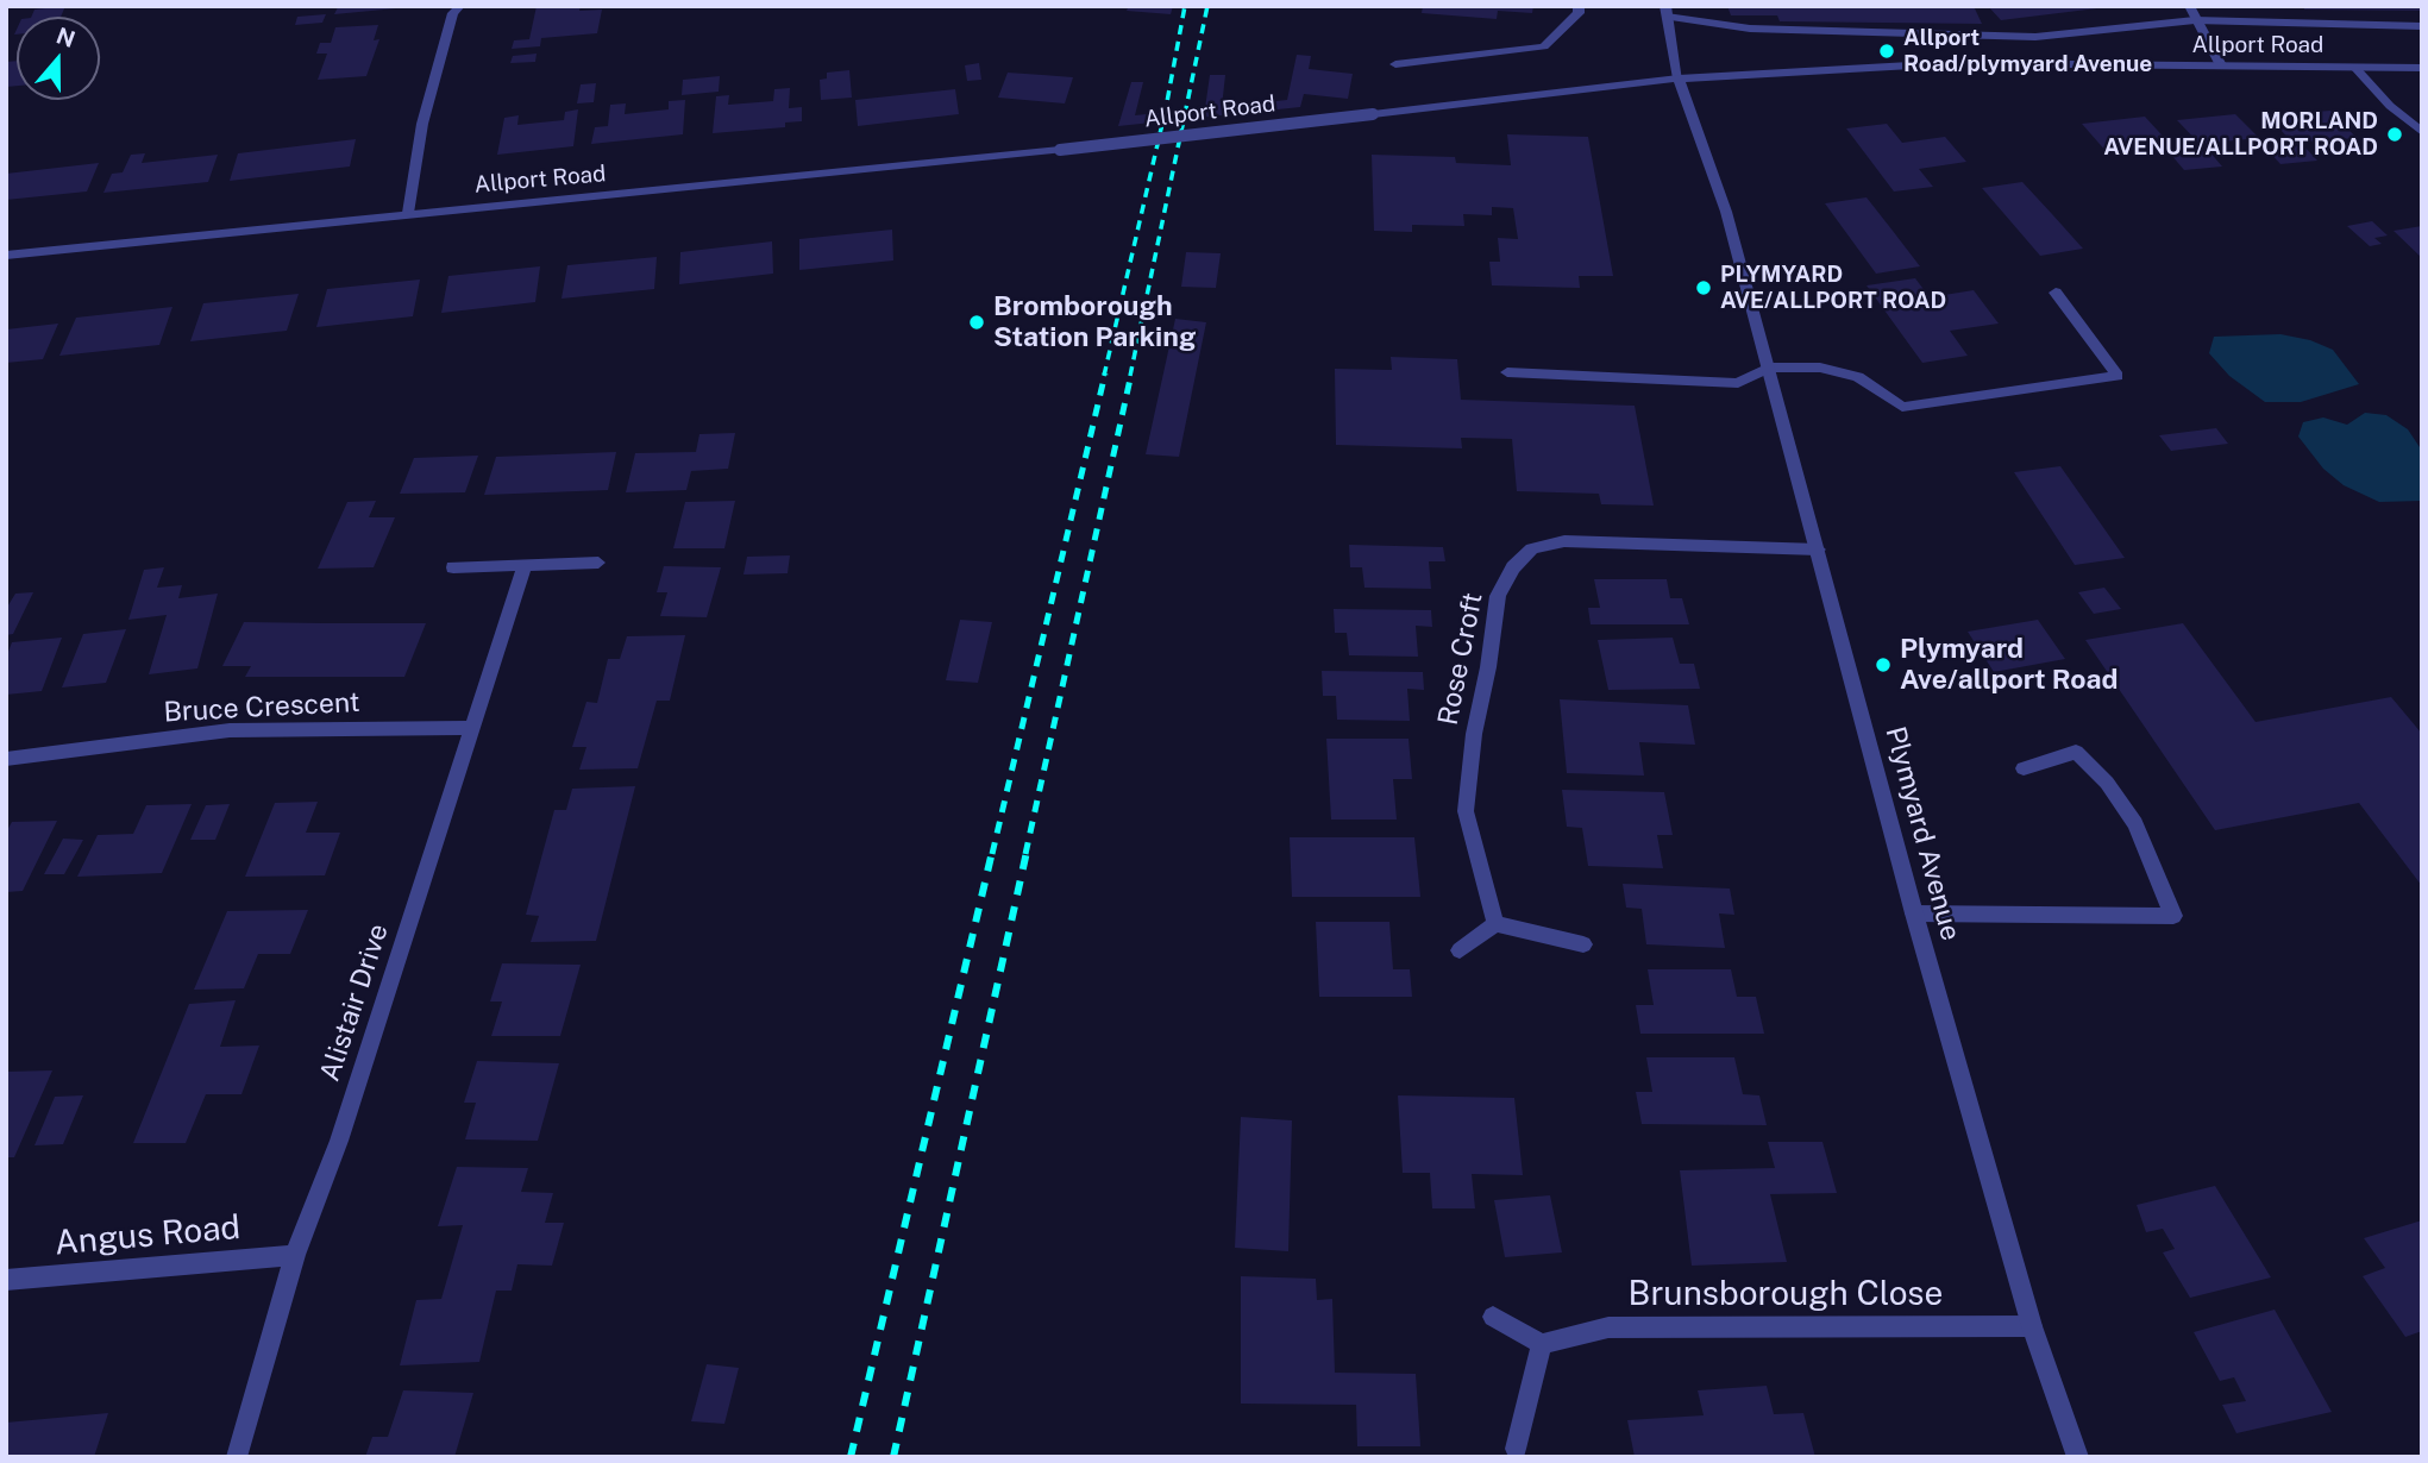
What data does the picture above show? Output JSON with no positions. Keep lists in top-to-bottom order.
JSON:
{
  "streets": {
    "street": [
      "Allport Road",
      "Rose Croft",
      "Bruce Crescent",
      "Plymyard Avenue",
      "Alistair Drive",
      "Angus Road",
      "Brunsborough Close"
    ]
  },
  "crossings": [
    ["Allport Road", "Plymyard Avenue"],
    ["Rose Croft", "Plymyard Avenue"],
    ["Bruce Crescent", "Alistair Drive"],
    ["Plymyard Avenue", "Brunsborough Close"],
    ["Alistair Drive", "Angus Road"]
  ],
  "places": [
    "Allport Road/plymyard Avenue",
    "MORLAND AVENUE/ALLPORT ROAD",
    "PLYMYARD AVE/ALLPORT ROAD",
    "Bromborough Station Parking",
    "Plymyard Ave/allport Road"
  ],
  "north": "top"
}
